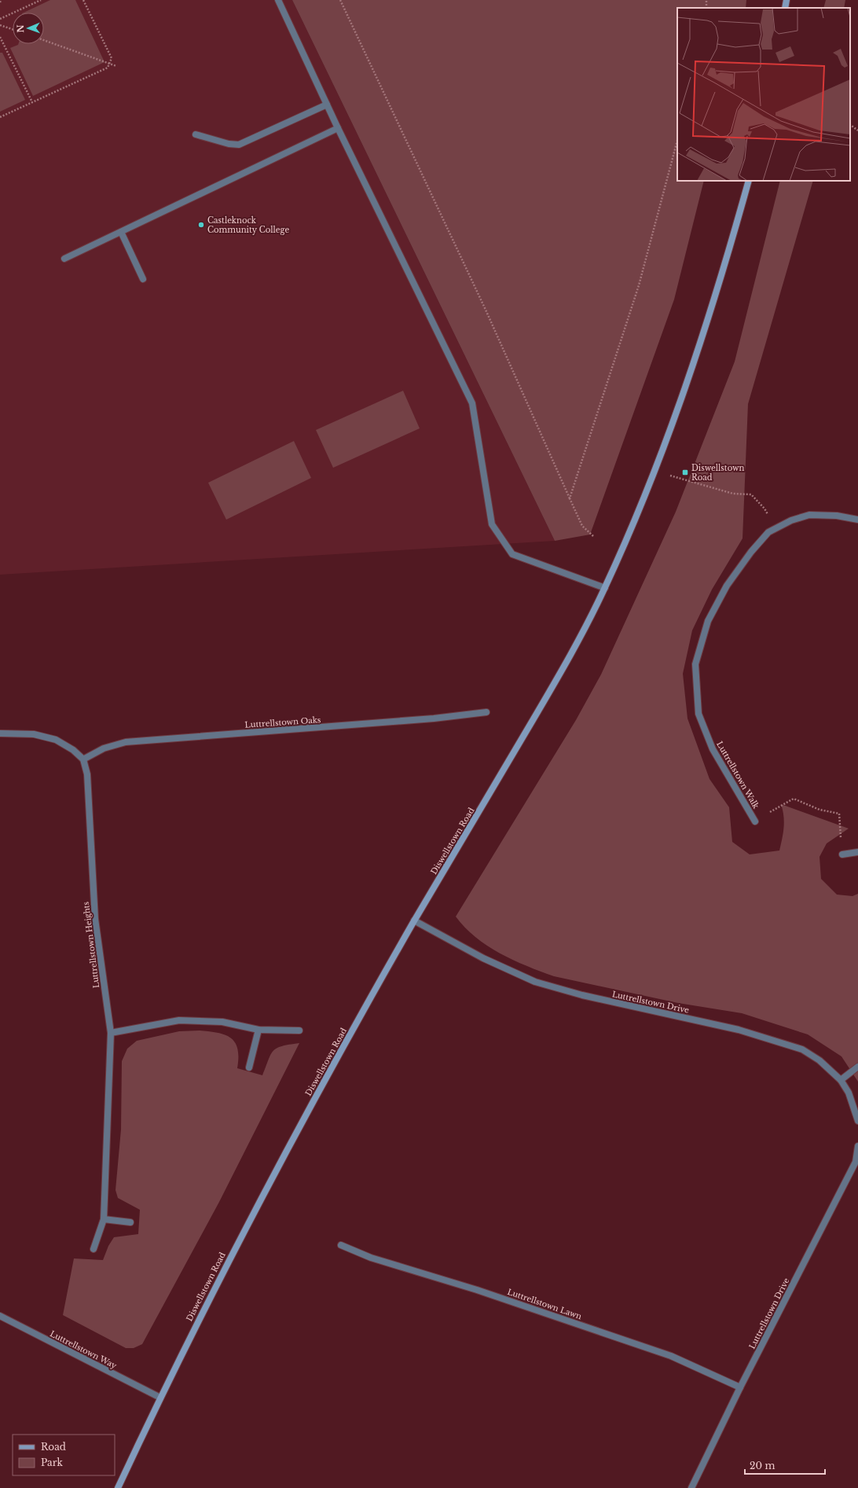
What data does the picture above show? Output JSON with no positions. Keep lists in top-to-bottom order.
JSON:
{
  "streets": {
    "street": [
      "Luttrellstown Oaks",
      "Luttrellstown Walk",
      "Diswellstown Road",
      "Luttrellstown Heights",
      "Luttrellstown Drive",
      "Luttrellstown Lawn",
      "Luttrellstown Way"
    ]
  },
  "crossings": [
    ["Luttrellstown Oaks", "Luttrellstown Heights"],
    ["Diswellstown Road", "Luttrellstown Drive"],
    ["Diswellstown Road", "Luttrellstown Way"],
    ["Luttrellstown Drive", "Luttrellstown Lawn"]
  ],
  "places": {
    "other": ["Castleknock Community College"],
    "transit": ["Diswellstown Road"]
  },
  "legend": ["Road", "Park"],
  "scale_bar": "20 m",
  "north": "left"
}
